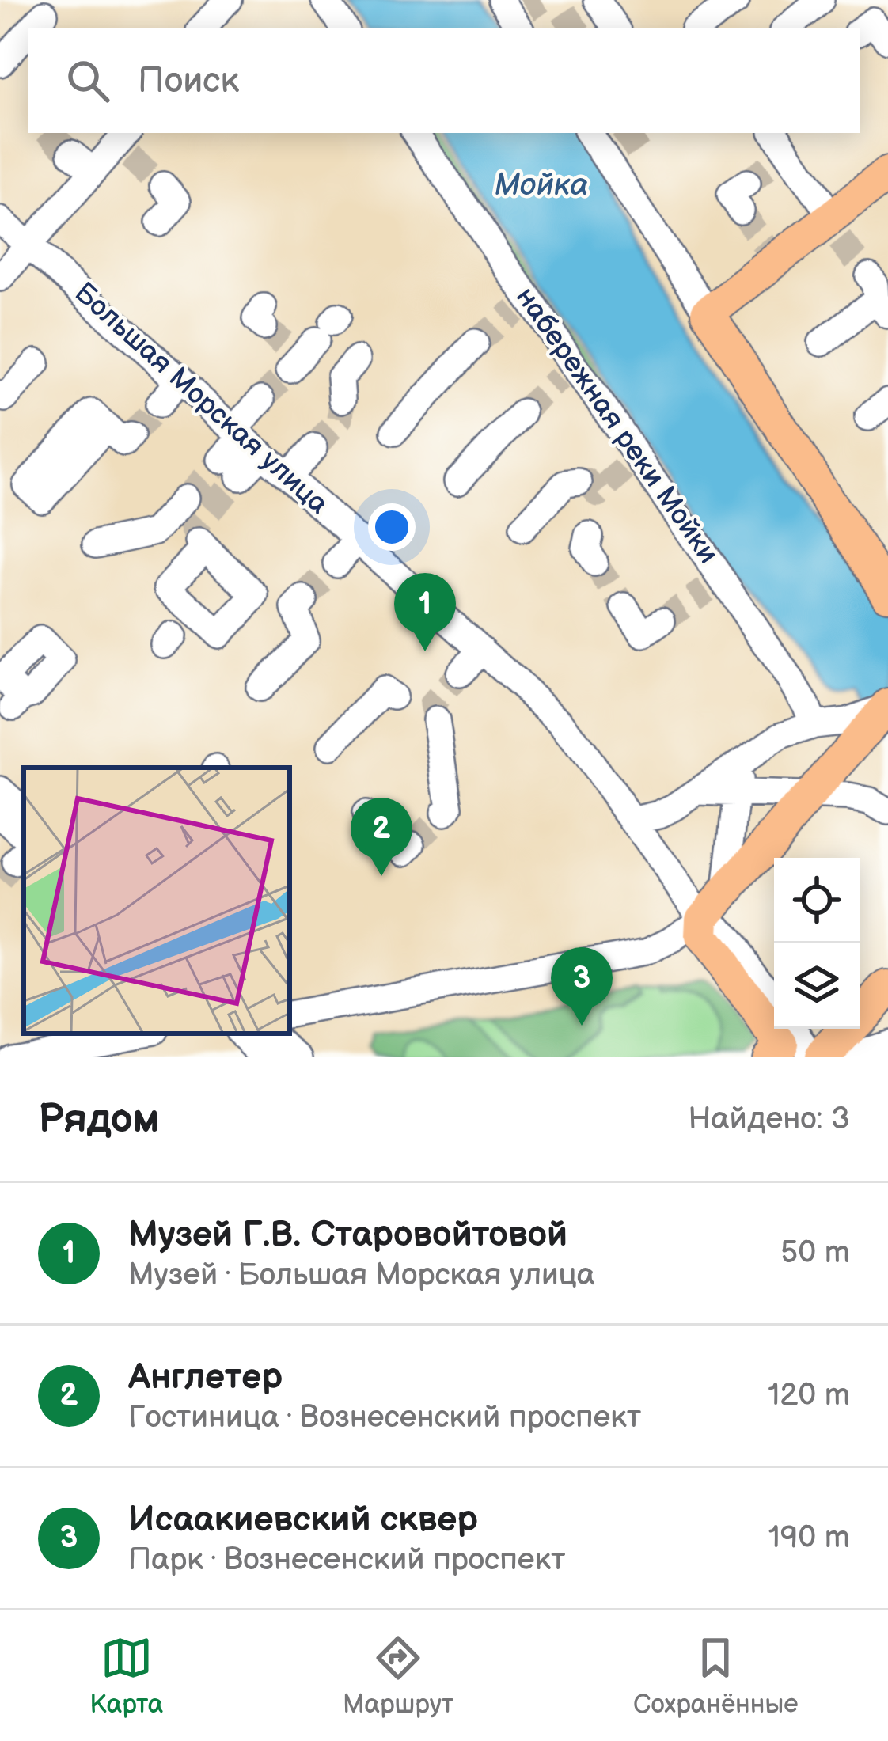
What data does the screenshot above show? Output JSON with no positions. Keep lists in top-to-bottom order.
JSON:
{
  "streets": {
    "main road": ["Большая Морская улица"],
    "street": ["набережная реки Мойки"]
  },
  "water": ["Мойка"],
  "page": {
    "search": "Поиск",
    "pins": ["1", "2", "3"],
    "heading": ["Рядом", "Найдено: 3"],
    "list": [
      {
        "mark": "1",
        "name": "Музей Г.В. Старовойтовой",
        "note": "Музей · Большая Морская улица",
        "value": "50 m"
      },
      {
        "mark": "2",
        "name": "Англетер",
        "note": "Гостиница · Вознесенский проспект",
        "value": "120 m"
      },
      {
        "mark": "3",
        "name": "Исаакиевский сквер",
        "note": "Парк · Вознесенский проспект",
        "value": "190 m"
      }
    ],
    "nav": ["Карта", "Маршрут", "Сохранённые"]
  }
}
